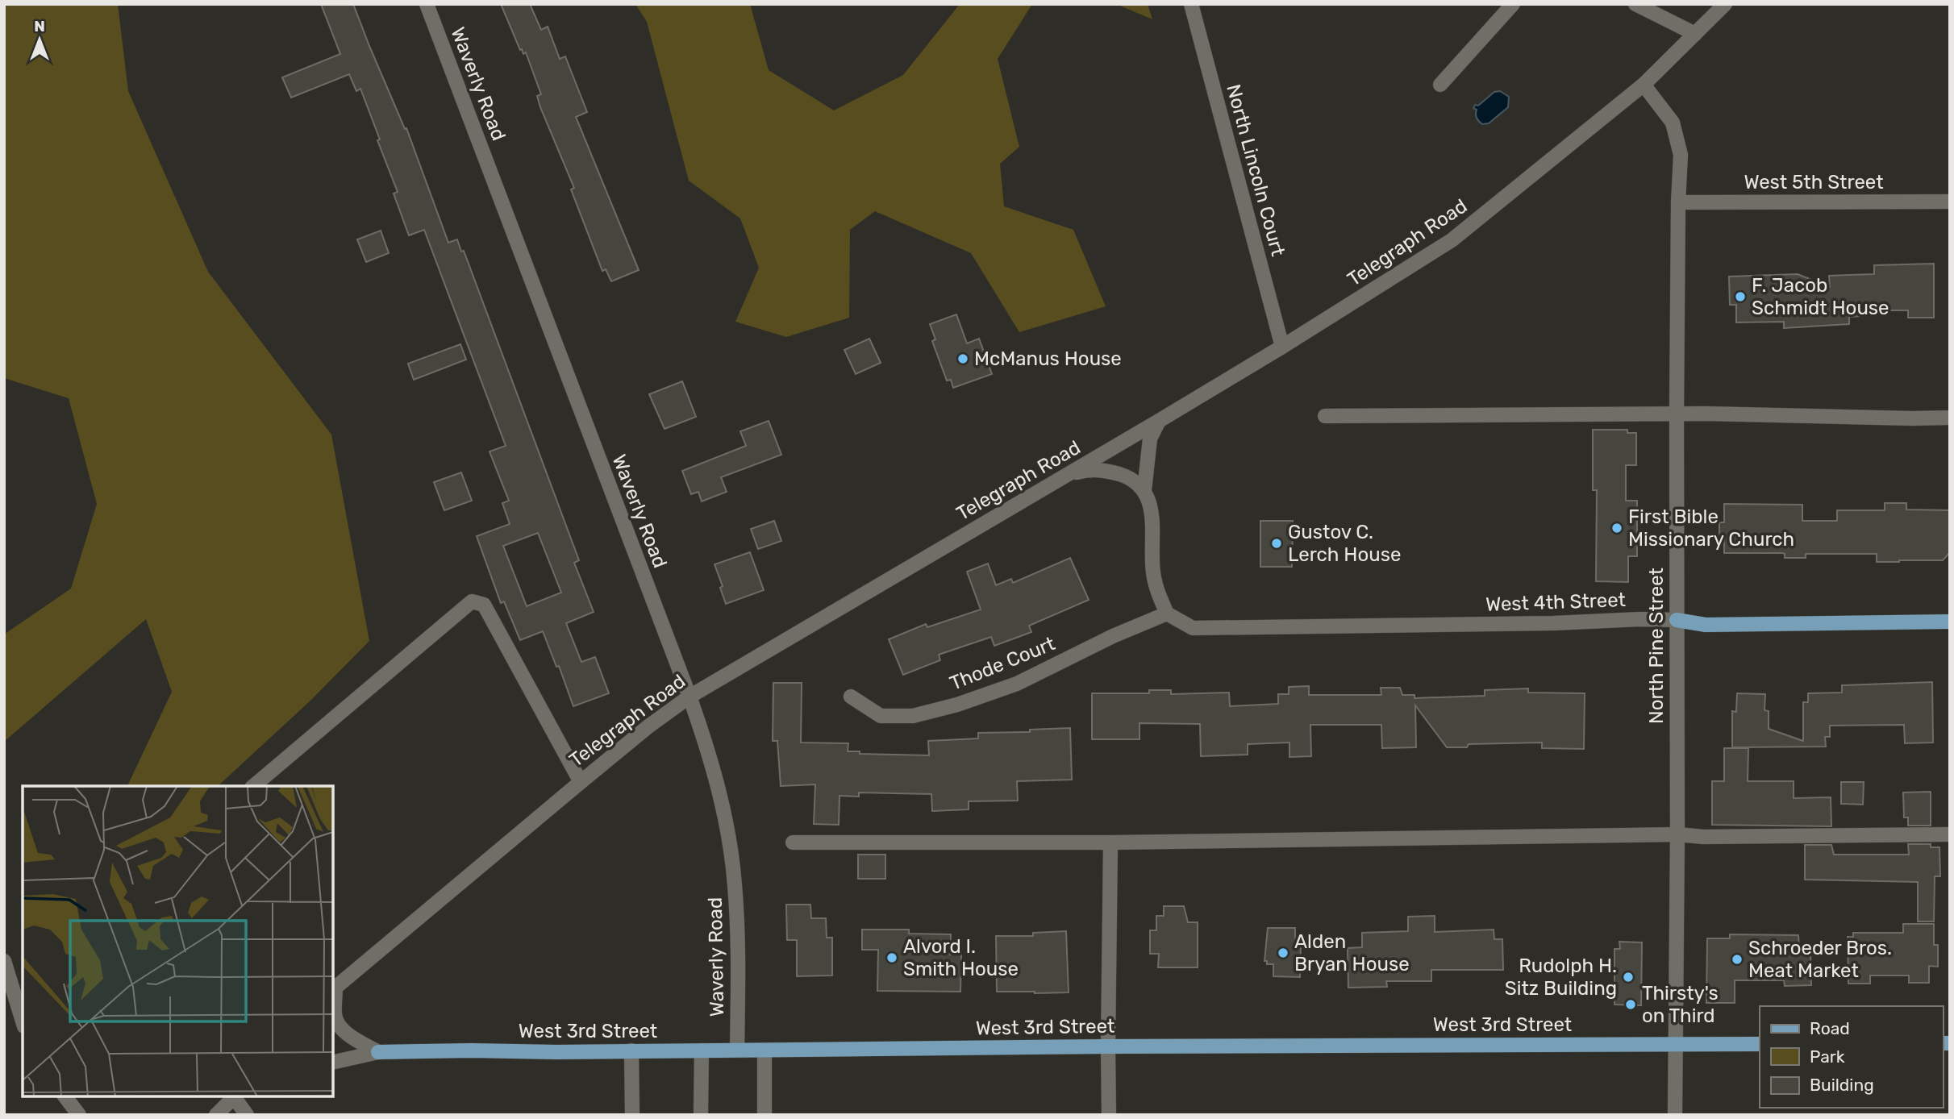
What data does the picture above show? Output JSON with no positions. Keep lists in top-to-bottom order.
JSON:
{
  "streets": {
    "main road": ["West 4th Street", "West 3rd Street"],
    "street": [
      "Waverly Road",
      "North Lincoln Court",
      "West 5th Street",
      "Telegraph Road",
      "North Pine Street",
      "Thode Court"
    ]
  },
  "crossings": [
    ["Waverly Road", "Telegraph Road"],
    ["Waverly Road", "West 3rd Street"],
    ["North Lincoln Court", "Telegraph Road"],
    ["West 5th Street", "North Pine Street"],
    ["Telegraph Road", "North Pine Street"],
    ["West 4th Street", "North Pine Street"],
    ["West 4th Street", "Thode Court"],
    ["North Pine Street", "West 3rd Street"]
  ],
  "places": [
    "F. Jacob Schmidt House",
    "McManus House",
    "First Bible Missionary Church",
    "Gustov C. Lerch House",
    "Alden Bryan House",
    "Alvord I. Smith House",
    "Schroeder Bros. Meat Market",
    "Rudolph H. Sitz Building",
    "Thirsty's on Third"
  ],
  "legend": ["Road", "Park", "Building"],
  "north": "top"
}
